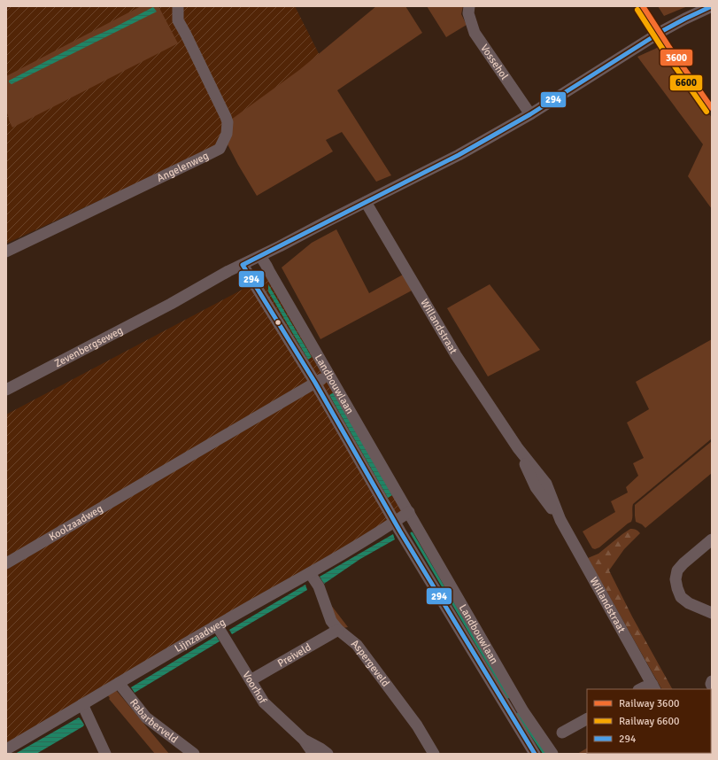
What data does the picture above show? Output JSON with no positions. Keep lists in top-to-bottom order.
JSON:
{
  "streets": {
    "street": [
      "Vossehol",
      "Angelenweg",
      "Willandstraat",
      "Zevenbergseweg",
      "Landbouwlaan",
      "Koolzaadweg",
      "Lijnzaadweg",
      "Preiveld",
      "Aspergeveld",
      "Voorhof",
      "Rabarberveld"
    ]
  },
  "crossings": [
    ["Vossehol", "Zevenbergseweg"],
    ["Willandstraat", "Zevenbergseweg"],
    ["Zevenbergseweg", "Landbouwlaan"],
    ["Landbouwlaan", "Koolzaadweg"],
    ["Landbouwlaan", "Lijnzaadweg"],
    ["Lijnzaadweg", "Aspergeveld"],
    ["Lijnzaadweg", "Voorhof"],
    ["Lijnzaadweg", "Rabarberveld"],
    ["Preiveld", "Aspergeveld"],
    ["Preiveld", "Voorhof"]
  ],
  "lines": ["rail line 3600", "transit line 294", "rail line 6600"],
  "legend": ["Railway 3600", "Railway 6600", "294"]
}
